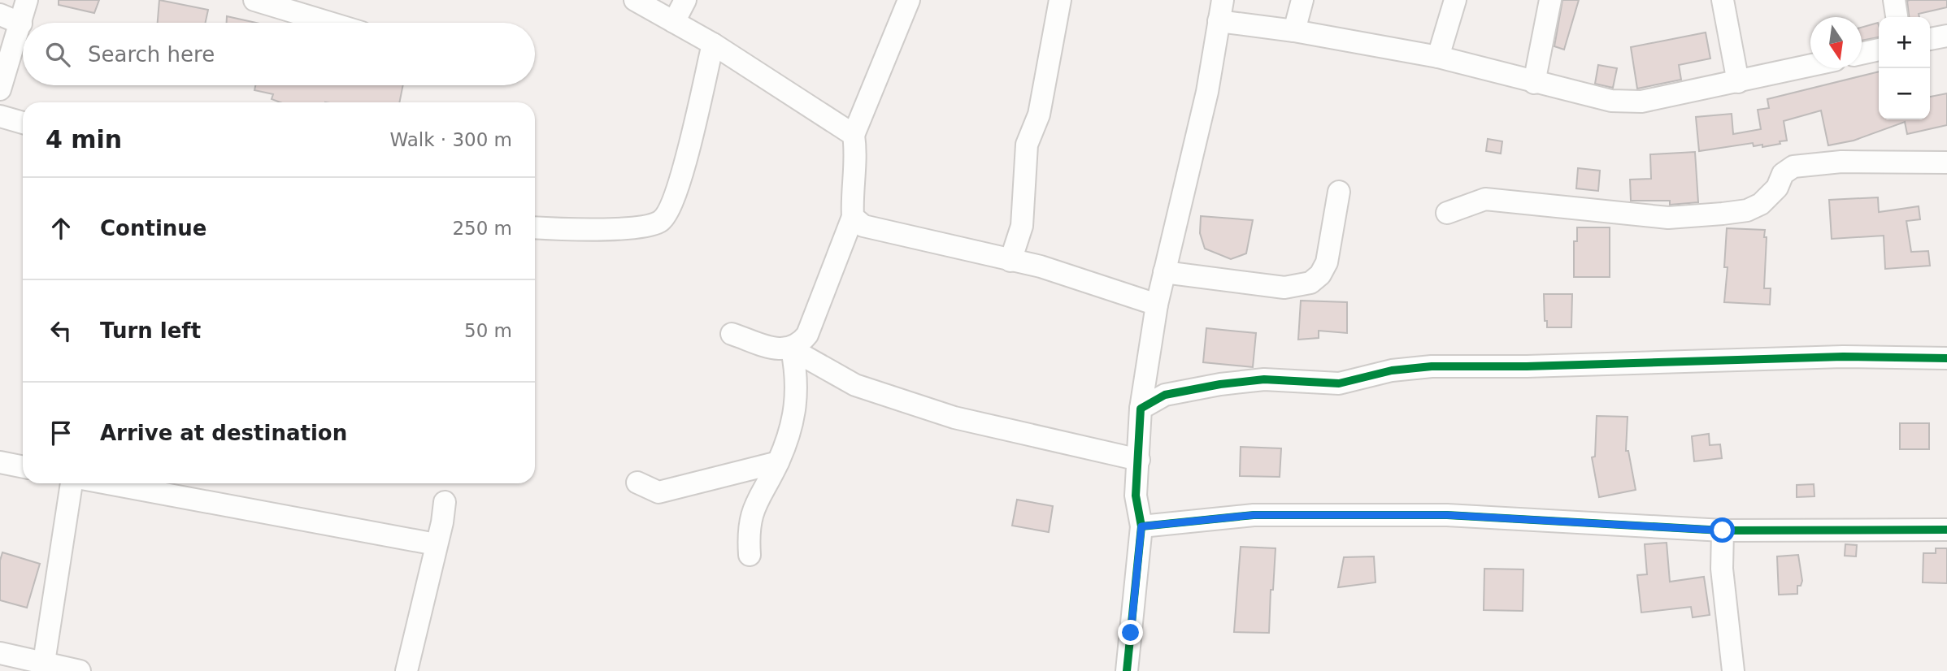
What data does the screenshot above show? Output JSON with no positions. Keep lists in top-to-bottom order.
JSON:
{
  "north": "bottom",
  "page": {
    "map_buttons": ["+", "−"],
    "search": "Search here",
    "heading": ["4 min", "Walk · 300 m"],
    "list": [
      ["Continue", "250 m"],
      ["Turn left", "50 m"],
      "Arrive at destination"
    ]
  }
}
